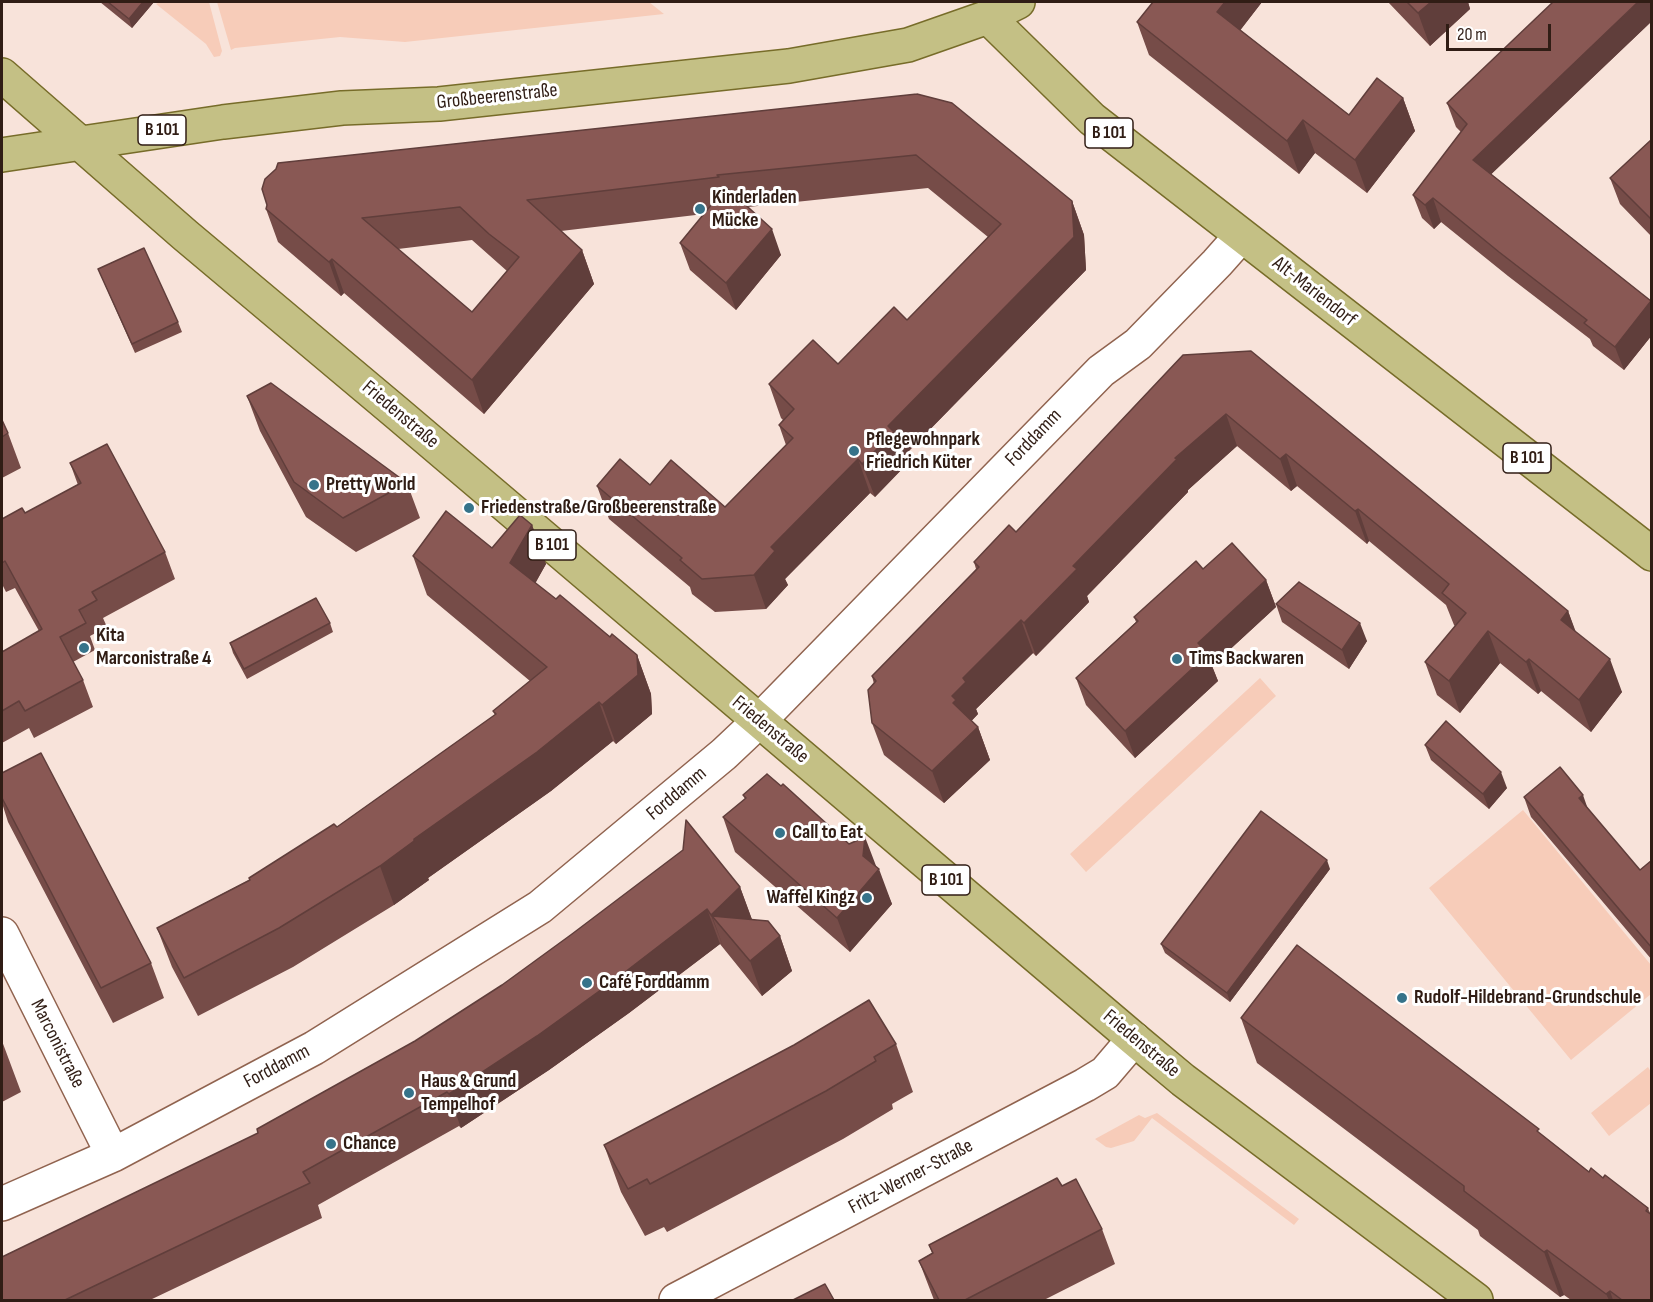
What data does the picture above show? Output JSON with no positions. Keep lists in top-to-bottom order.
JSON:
{
  "streets": {
    "main road": [
      "Großbeerenstraße",
      "B 101",
      "Alt-Mariendorf",
      "Friedenstraße"
    ],
    "street": ["Forddamm", "Marconistraße", "Fritz-Werner-Straße"]
  },
  "crossings": [
    ["Großbeerenstraße", "Alt-Mariendorf"],
    ["Großbeerenstraße", "Friedenstraße"],
    ["Alt-Mariendorf", "Forddamm"],
    ["Friedenstraße", "Forddamm"],
    ["Friedenstraße", "Fritz-Werner-Straße"],
    ["Forddamm", "Marconistraße"]
  ],
  "places": [
    "Kinderladen Mücke",
    "Pflegewohnpark Friedrich Küter",
    "Pretty World",
    "Friedenstraße/Großbeerenstraße",
    "Kita Marconistraße 4",
    "Tims Backwaren",
    "Call to Eat",
    "Waffel Kingz",
    "Café Forddamm",
    "Rudolf-Hildebrand-Grundschule",
    "Haus & Grund Tempelhof",
    "Chance"
  ],
  "scale_bar": "20 m"
}
